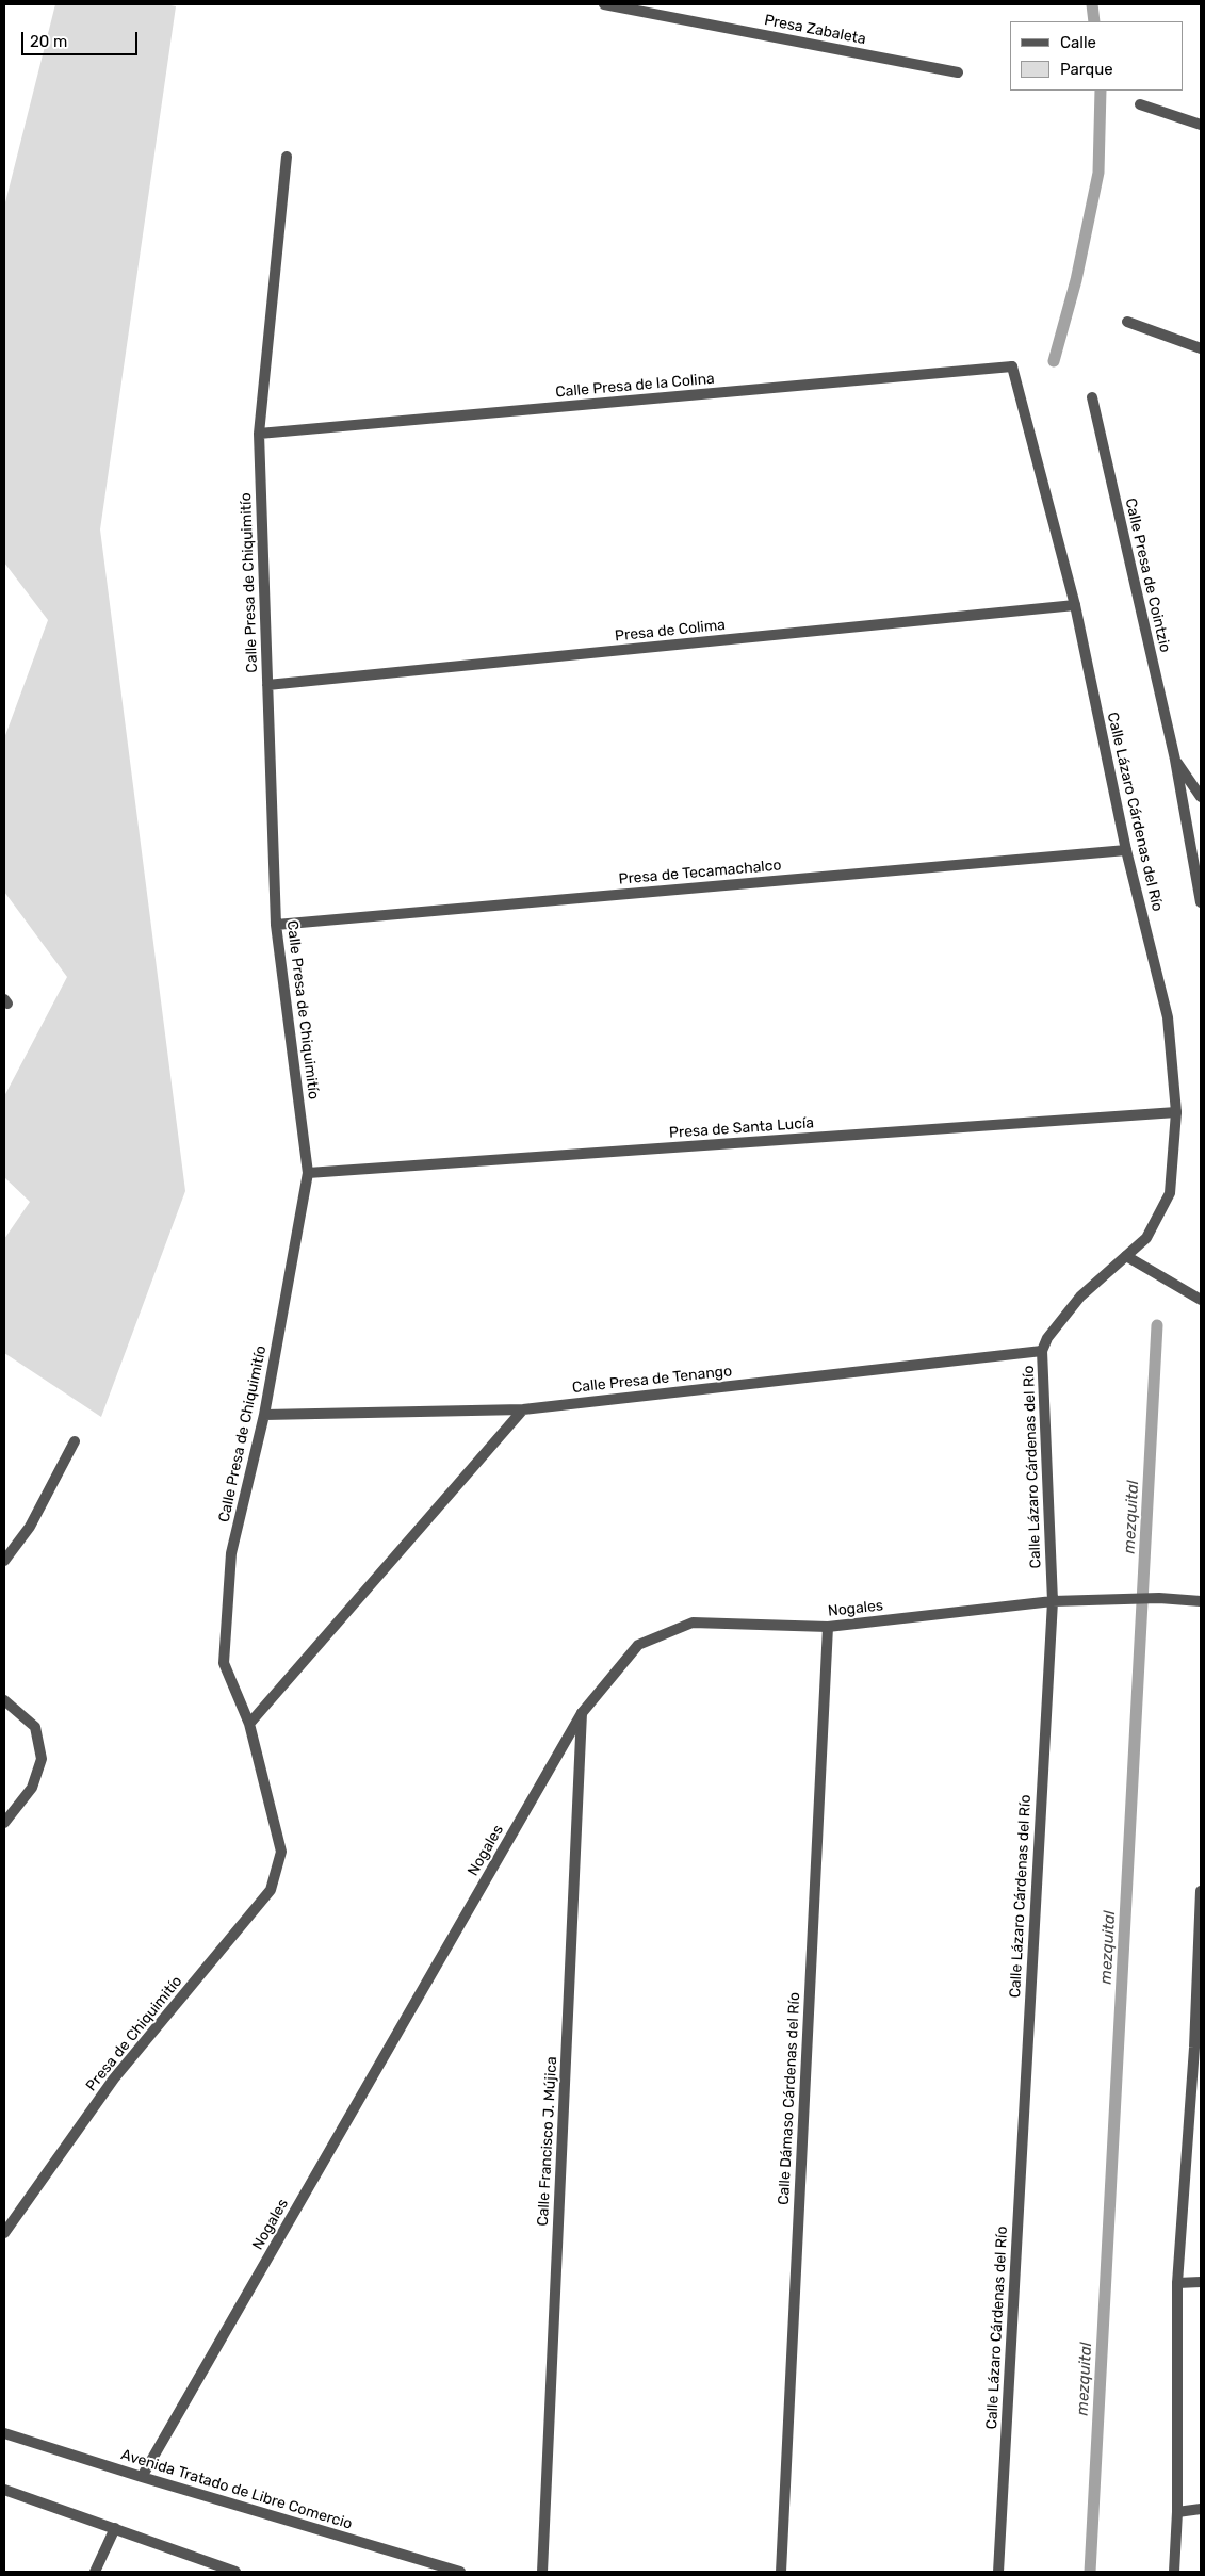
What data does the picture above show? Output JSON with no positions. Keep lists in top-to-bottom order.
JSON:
{
  "streets": {
    "street": [
      "Presa Zabaleta",
      "Calle Presa de la Colina",
      "Calle Presa de Cointzio",
      "Calle Presa de Chiquimitío",
      "Presa de Colima",
      "Calle Lázaro Cárdenas del Río",
      "Presa de Tecamachalco",
      "Presa de Santa Lucía",
      "Calle Presa de Tenango",
      "Nogales",
      "Presa de Chiquimitío",
      "Calle Dámaso Cárdenas del Río",
      "Calle Francisco J. Mújica",
      "Avenida Tratado de Libre Comercio"
    ]
  },
  "crossings": [
    ["Calle Presa de la Colina", "Calle Presa de Chiquimitío"],
    ["Calle Presa de la Colina", "Calle Lázaro Cárdenas del Río"],
    ["Calle Presa de Chiquimitío", "Presa de Colima"],
    ["Calle Presa de Chiquimitío", "Presa de Tecamachalco"],
    ["Calle Presa de Chiquimitío", "Presa de Santa Lucía"],
    ["Calle Presa de Chiquimitío", "Calle Presa de Tenango"],
    ["Calle Presa de Chiquimitío", "Presa de Chiquimitío"],
    ["Presa de Colima", "Calle Lázaro Cárdenas del Río"],
    ["Calle Lázaro Cárdenas del Río", "Presa de Tecamachalco"],
    ["Calle Lázaro Cárdenas del Río", "Presa de Santa Lucía"],
    ["Calle Lázaro Cárdenas del Río", "Calle Presa de Tenango"],
    ["Calle Lázaro Cárdenas del Río", "Nogales"],
    ["Nogales", "Calle Dámaso Cárdenas del Río"],
    ["Nogales", "Calle Francisco J. Mújica"],
    ["Nogales", "Avenida Tratado de Libre Comercio"]
  ],
  "water": ["mezquital"],
  "legend": ["Calle", "Parque"],
  "scale_bar": "20 m"
}
